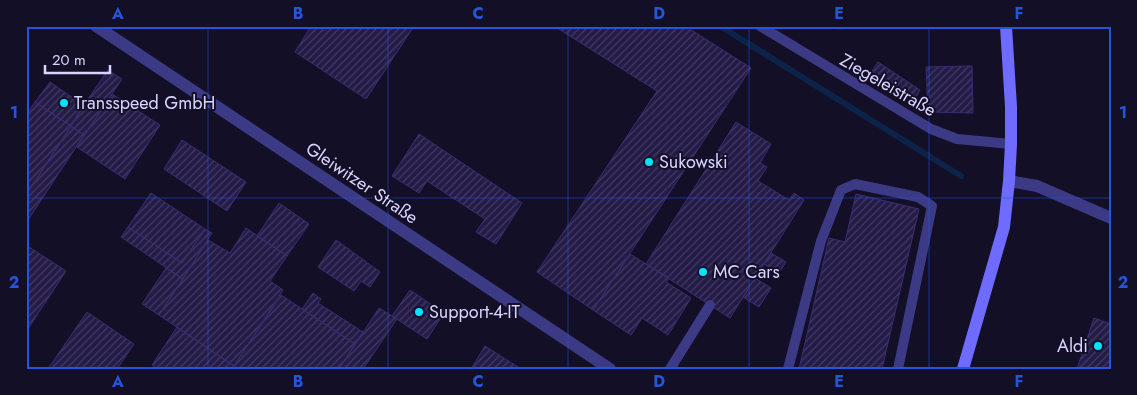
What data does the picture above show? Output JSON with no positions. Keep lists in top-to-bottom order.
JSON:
{
  "streets": {
    "street": ["Gleiwitzer Straße"],
    "lane": ["Ziegeleistraße"]
  },
  "places": [
    "Transspeed GmbH",
    "Sukowski",
    "MC Cars",
    "Support-4-IT",
    "Aldi"
  ],
  "scale_bar": "20 m",
  "grid": {
    "columns": [
      "A",
      "B",
      "C",
      "D",
      "E",
      "F"
    ],
    "rows": ["1", "2"]
  }
}
